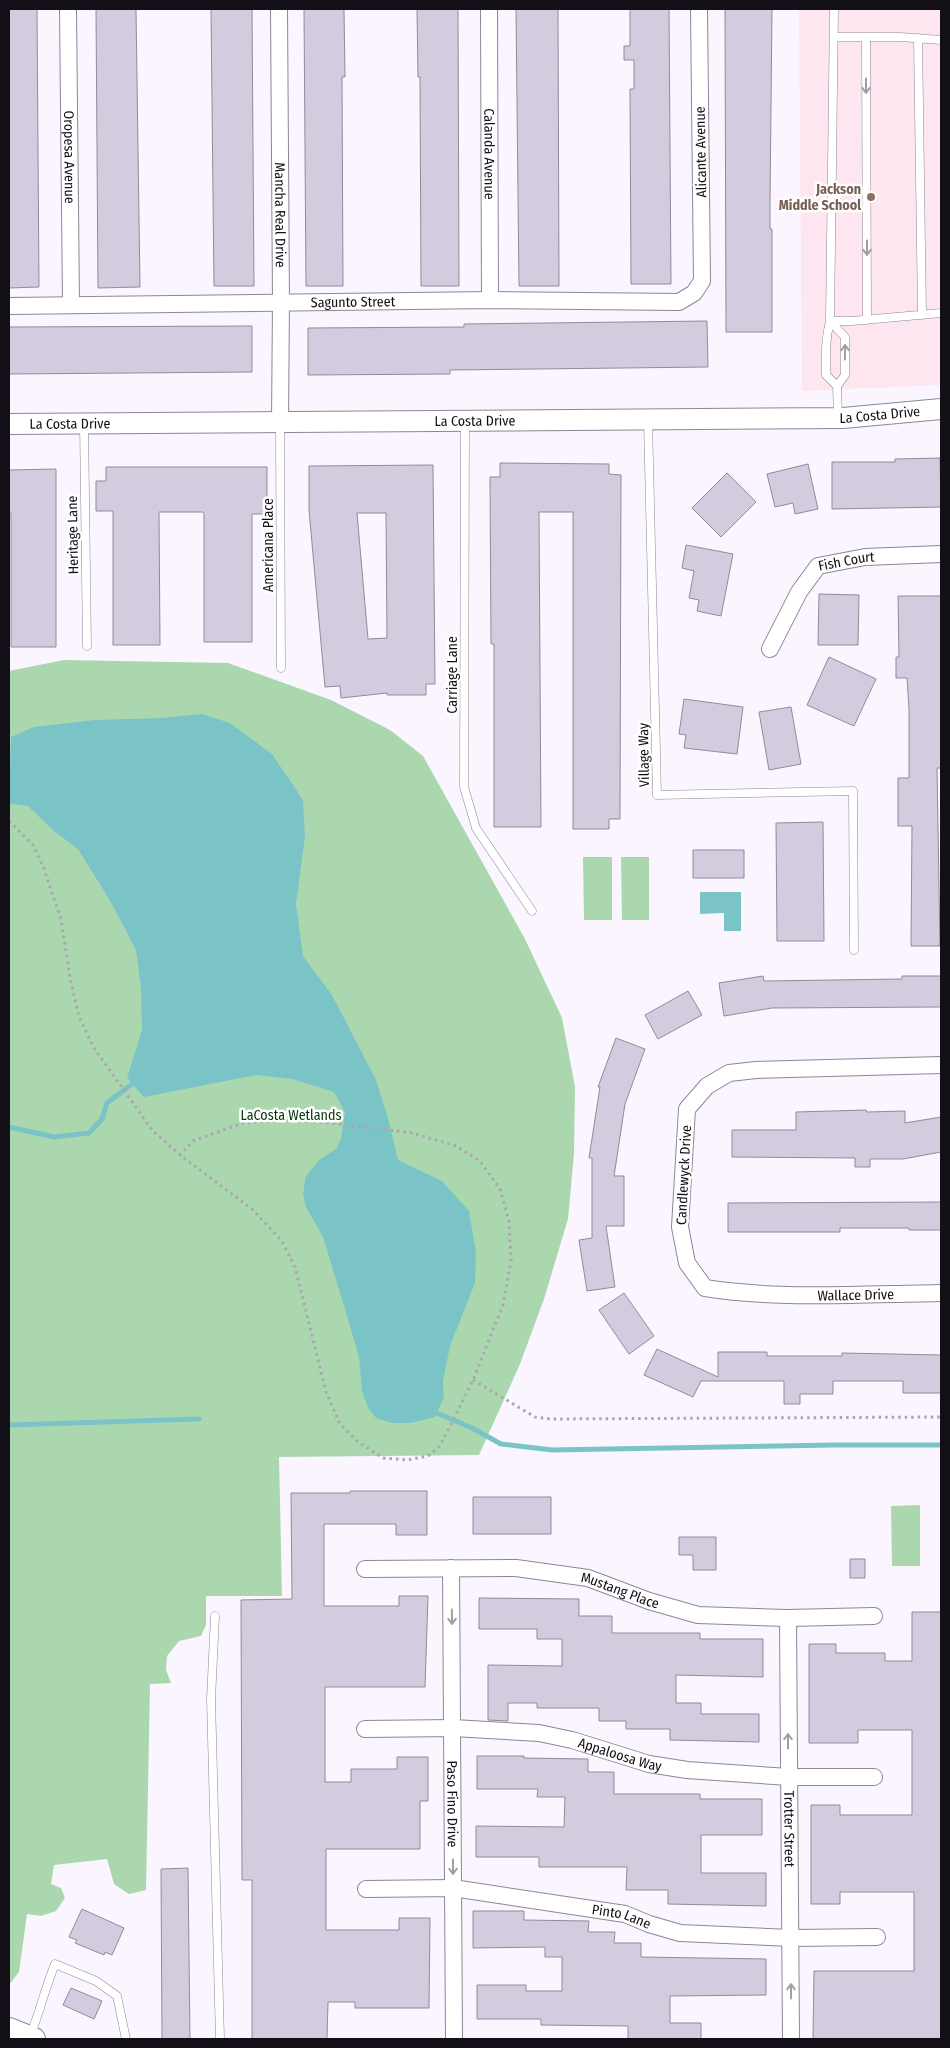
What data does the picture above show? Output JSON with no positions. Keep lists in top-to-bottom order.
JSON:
{
  "streets": {
    "street": [
      "Alicante Avenue",
      "Calanda Avenue",
      "Oropesa Avenue",
      "Mancha Real Drive",
      "Sagunto Street",
      "La Costa Drive",
      "Fish Court",
      "Candlewyck Drive",
      "Wallace Drive",
      "Mustang Place",
      "Appaloosa Way",
      "Paso Fino Drive",
      "Trotter Street",
      "Pinto Lane"
    ],
    "lane": [
      "Heritage Lane",
      "Americana Place",
      "Carriage Lane",
      "Village Way"
    ]
  },
  "crossings": [
    ["Alicante Avenue", "Sagunto Street"],
    ["Calanda Avenue", "Sagunto Street"],
    ["Oropesa Avenue", "Sagunto Street"],
    ["Mancha Real Drive", "Sagunto Street"],
    ["Mancha Real Drive", "La Costa Drive"],
    ["Mancha Real Drive", "Americana Place"],
    ["La Costa Drive", "Heritage Lane"],
    ["La Costa Drive", "Americana Place"],
    ["La Costa Drive", "Carriage Lane"],
    ["La Costa Drive", "Village Way"],
    ["Candlewyck Drive", "Wallace Drive"],
    ["Mustang Place", "Paso Fino Drive"],
    ["Mustang Place", "Trotter Street"],
    ["Appaloosa Way", "Paso Fino Drive"],
    ["Appaloosa Way", "Trotter Street"],
    ["Paso Fino Drive", "Pinto Lane"],
    ["Trotter Street", "Pinto Lane"]
  ],
  "one_way": ["Paso Fino Drive", "Trotter Street"],
  "parks": ["LaCosta Wetlands"],
  "places": ["Jackson Middle School"]
}
